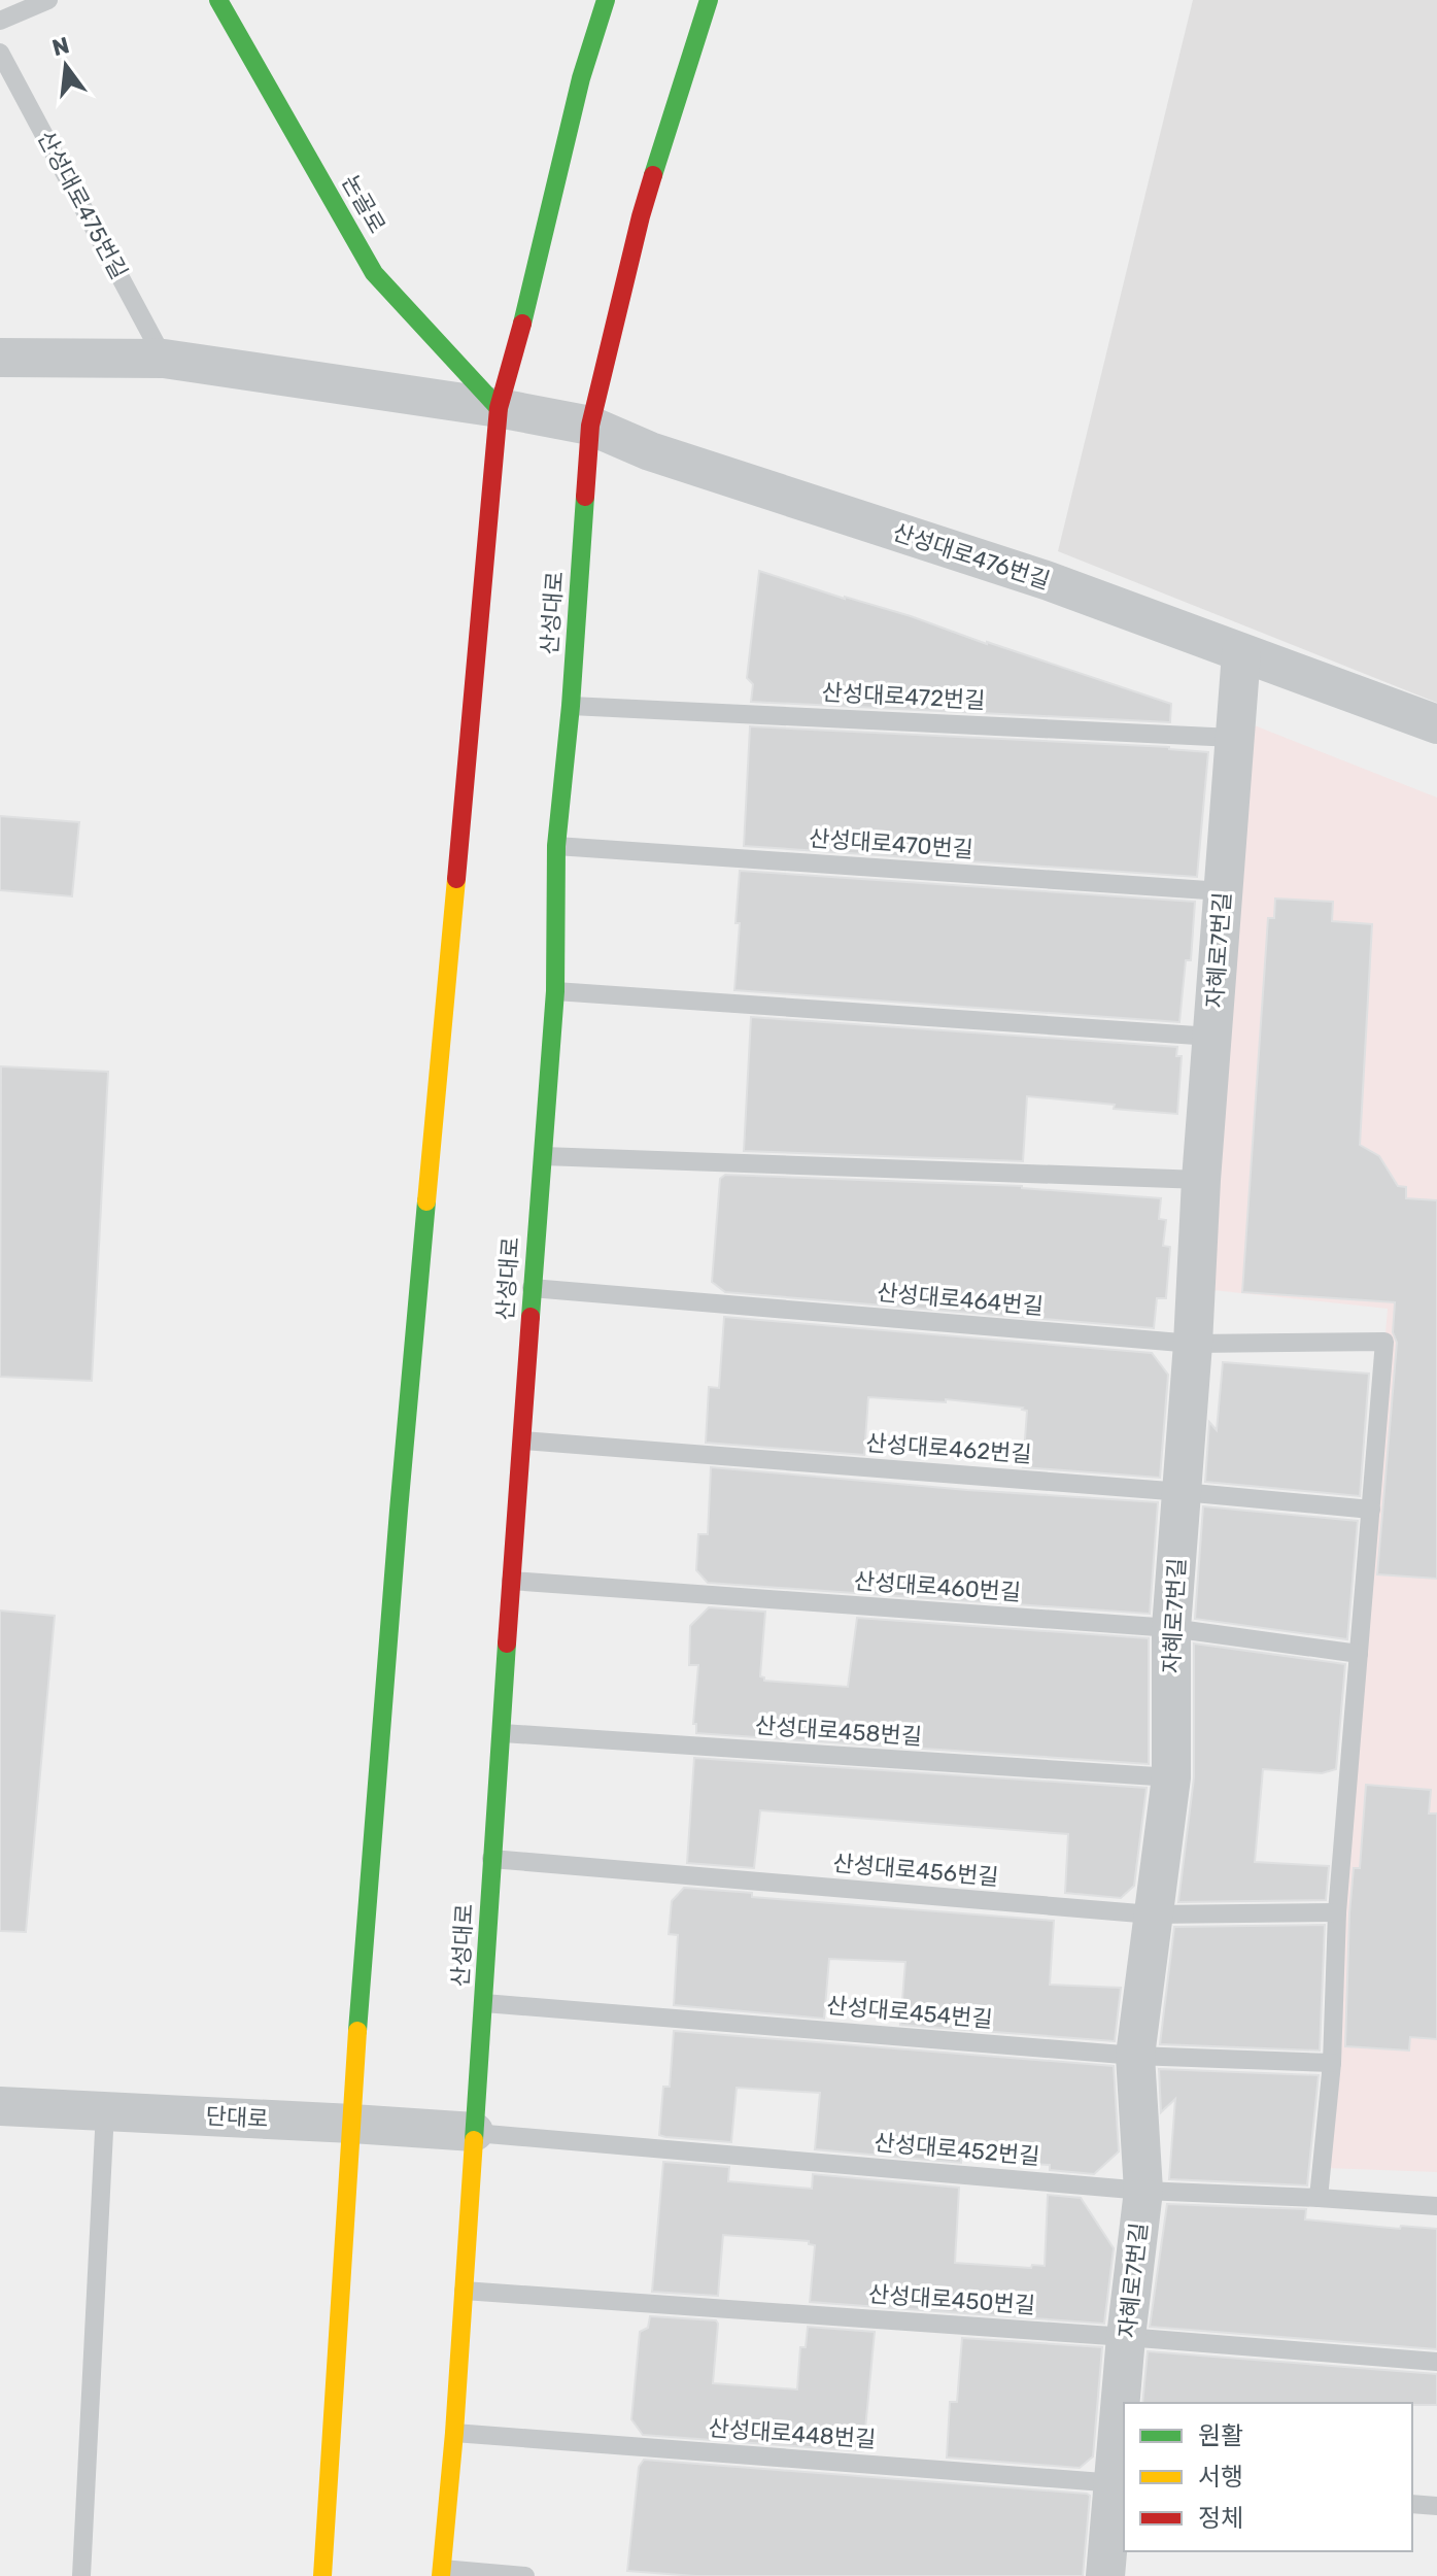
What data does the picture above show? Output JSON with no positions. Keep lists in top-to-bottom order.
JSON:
{
  "streets": {
    "main road": ["논골로", "산성대로"],
    "street": ["산성대로476번길", "자혜로7번길", "단대로"],
    "lane": [
      "산성대로475번길",
      "산성대로472번길",
      "산성대로470번길",
      "산성대로464번길",
      "산성대로462번길",
      "산성대로460번길",
      "산성대로458번길",
      "산성대로456번길",
      "산성대로454번길",
      "산성대로452번길",
      "산성대로450번길",
      "산성대로448번길"
    ]
  },
  "crossings": [
    ["논골로", "산성대로476번길"],
    ["산성대로476번길", "산성대로"],
    ["산성대로476번길", "자혜로7번길"],
    ["산성대로", "산성대로472번길"],
    ["산성대로", "산성대로470번길"],
    ["산성대로", "산성대로464번길"],
    ["산성대로", "산성대로462번길"],
    ["산성대로", "산성대로460번길"],
    ["산성대로", "산성대로458번길"],
    ["산성대로", "산성대로456번길"],
    ["산성대로", "산성대로454번길"],
    ["산성대로", "단대로"],
    ["산성대로", "산성대로452번길"],
    ["산성대로", "산성대로450번길"],
    ["산성대로", "산성대로448번길"],
    ["산성대로472번길", "자혜로7번길"],
    ["산성대로470번길", "자혜로7번길"],
    ["자혜로7번길", "산성대로464번길"],
    ["자혜로7번길", "산성대로462번길"],
    ["자혜로7번길", "산성대로460번길"],
    ["자혜로7번길", "산성대로458번길"],
    ["자혜로7번길", "산성대로456번길"],
    ["자혜로7번길", "산성대로454번길"],
    ["자혜로7번길", "산성대로452번길"],
    ["자혜로7번길", "산성대로450번길"],
    ["자혜로7번길", "산성대로448번길"],
    ["산성대로464번길", "산성대로462번길"],
    ["단대로", "산성대로452번길"]
  ],
  "legend": ["원활", "서행", "정체"],
  "north": "top"
}
